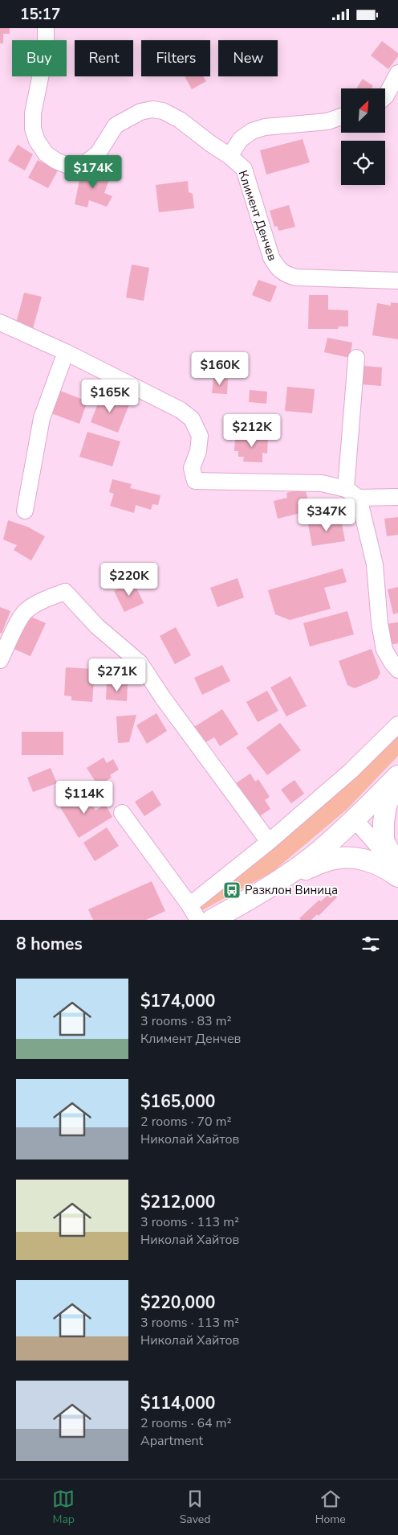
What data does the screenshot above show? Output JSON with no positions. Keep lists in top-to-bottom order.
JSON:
{
  "streets": {
    "street": ["Климент Денчев"]
  },
  "places": {
    "bus stop": ["Разклон Виница"]
  },
  "north": "top right",
  "page": {
    "status": "15:17",
    "chip": [
      "Buy",
      "Rent",
      "Filters",
      "New"
    ],
    "price": [
      "$174K",
      "$160K",
      "$165K",
      "$212K",
      "$347K",
      "$220K",
      "$271K",
      "$114K"
    ],
    "heading": "8 homes",
    "list": [
      {
        "name": "$174,000",
        "note": "3 rooms · 83 m² · Климент Денчев"
      },
      {
        "name": "$165,000",
        "note": "2 rooms · 70 m² · Николай Хайтов"
      },
      {
        "name": "$212,000",
        "note": "3 rooms · 113 m² · Николай Хайтов"
      },
      {
        "name": "$220,000",
        "note": "3 rooms · 113 m² · Николай Хайтов"
      },
      {
        "name": "$114,000",
        "note": "2 rooms · 64 m² · Apartment"
      }
    ],
    "tabs": ["Map", "Saved", "Home"]
  }
}
